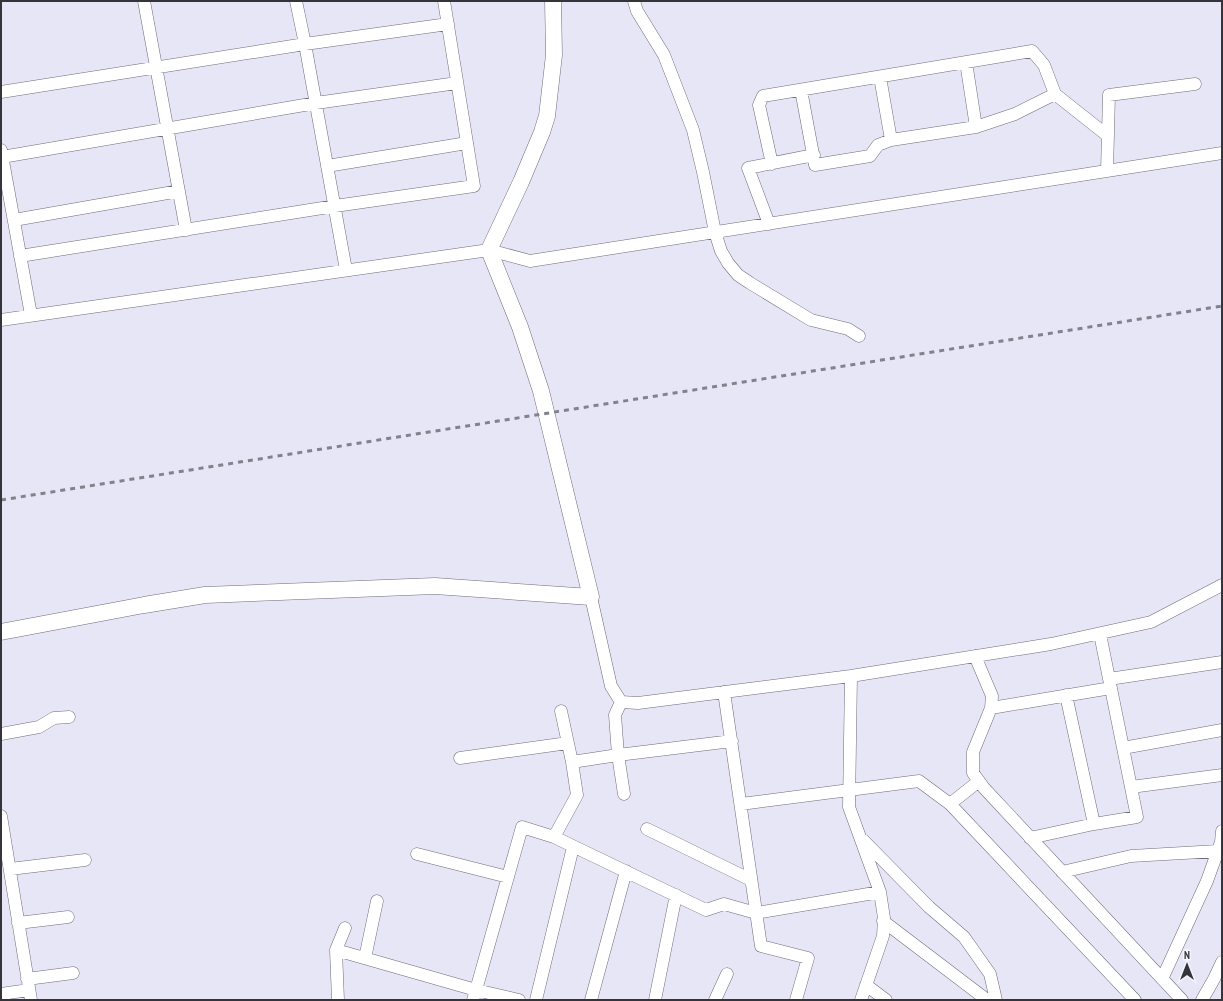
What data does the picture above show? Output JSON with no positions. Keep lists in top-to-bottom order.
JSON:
{
  "north": "top"
}
